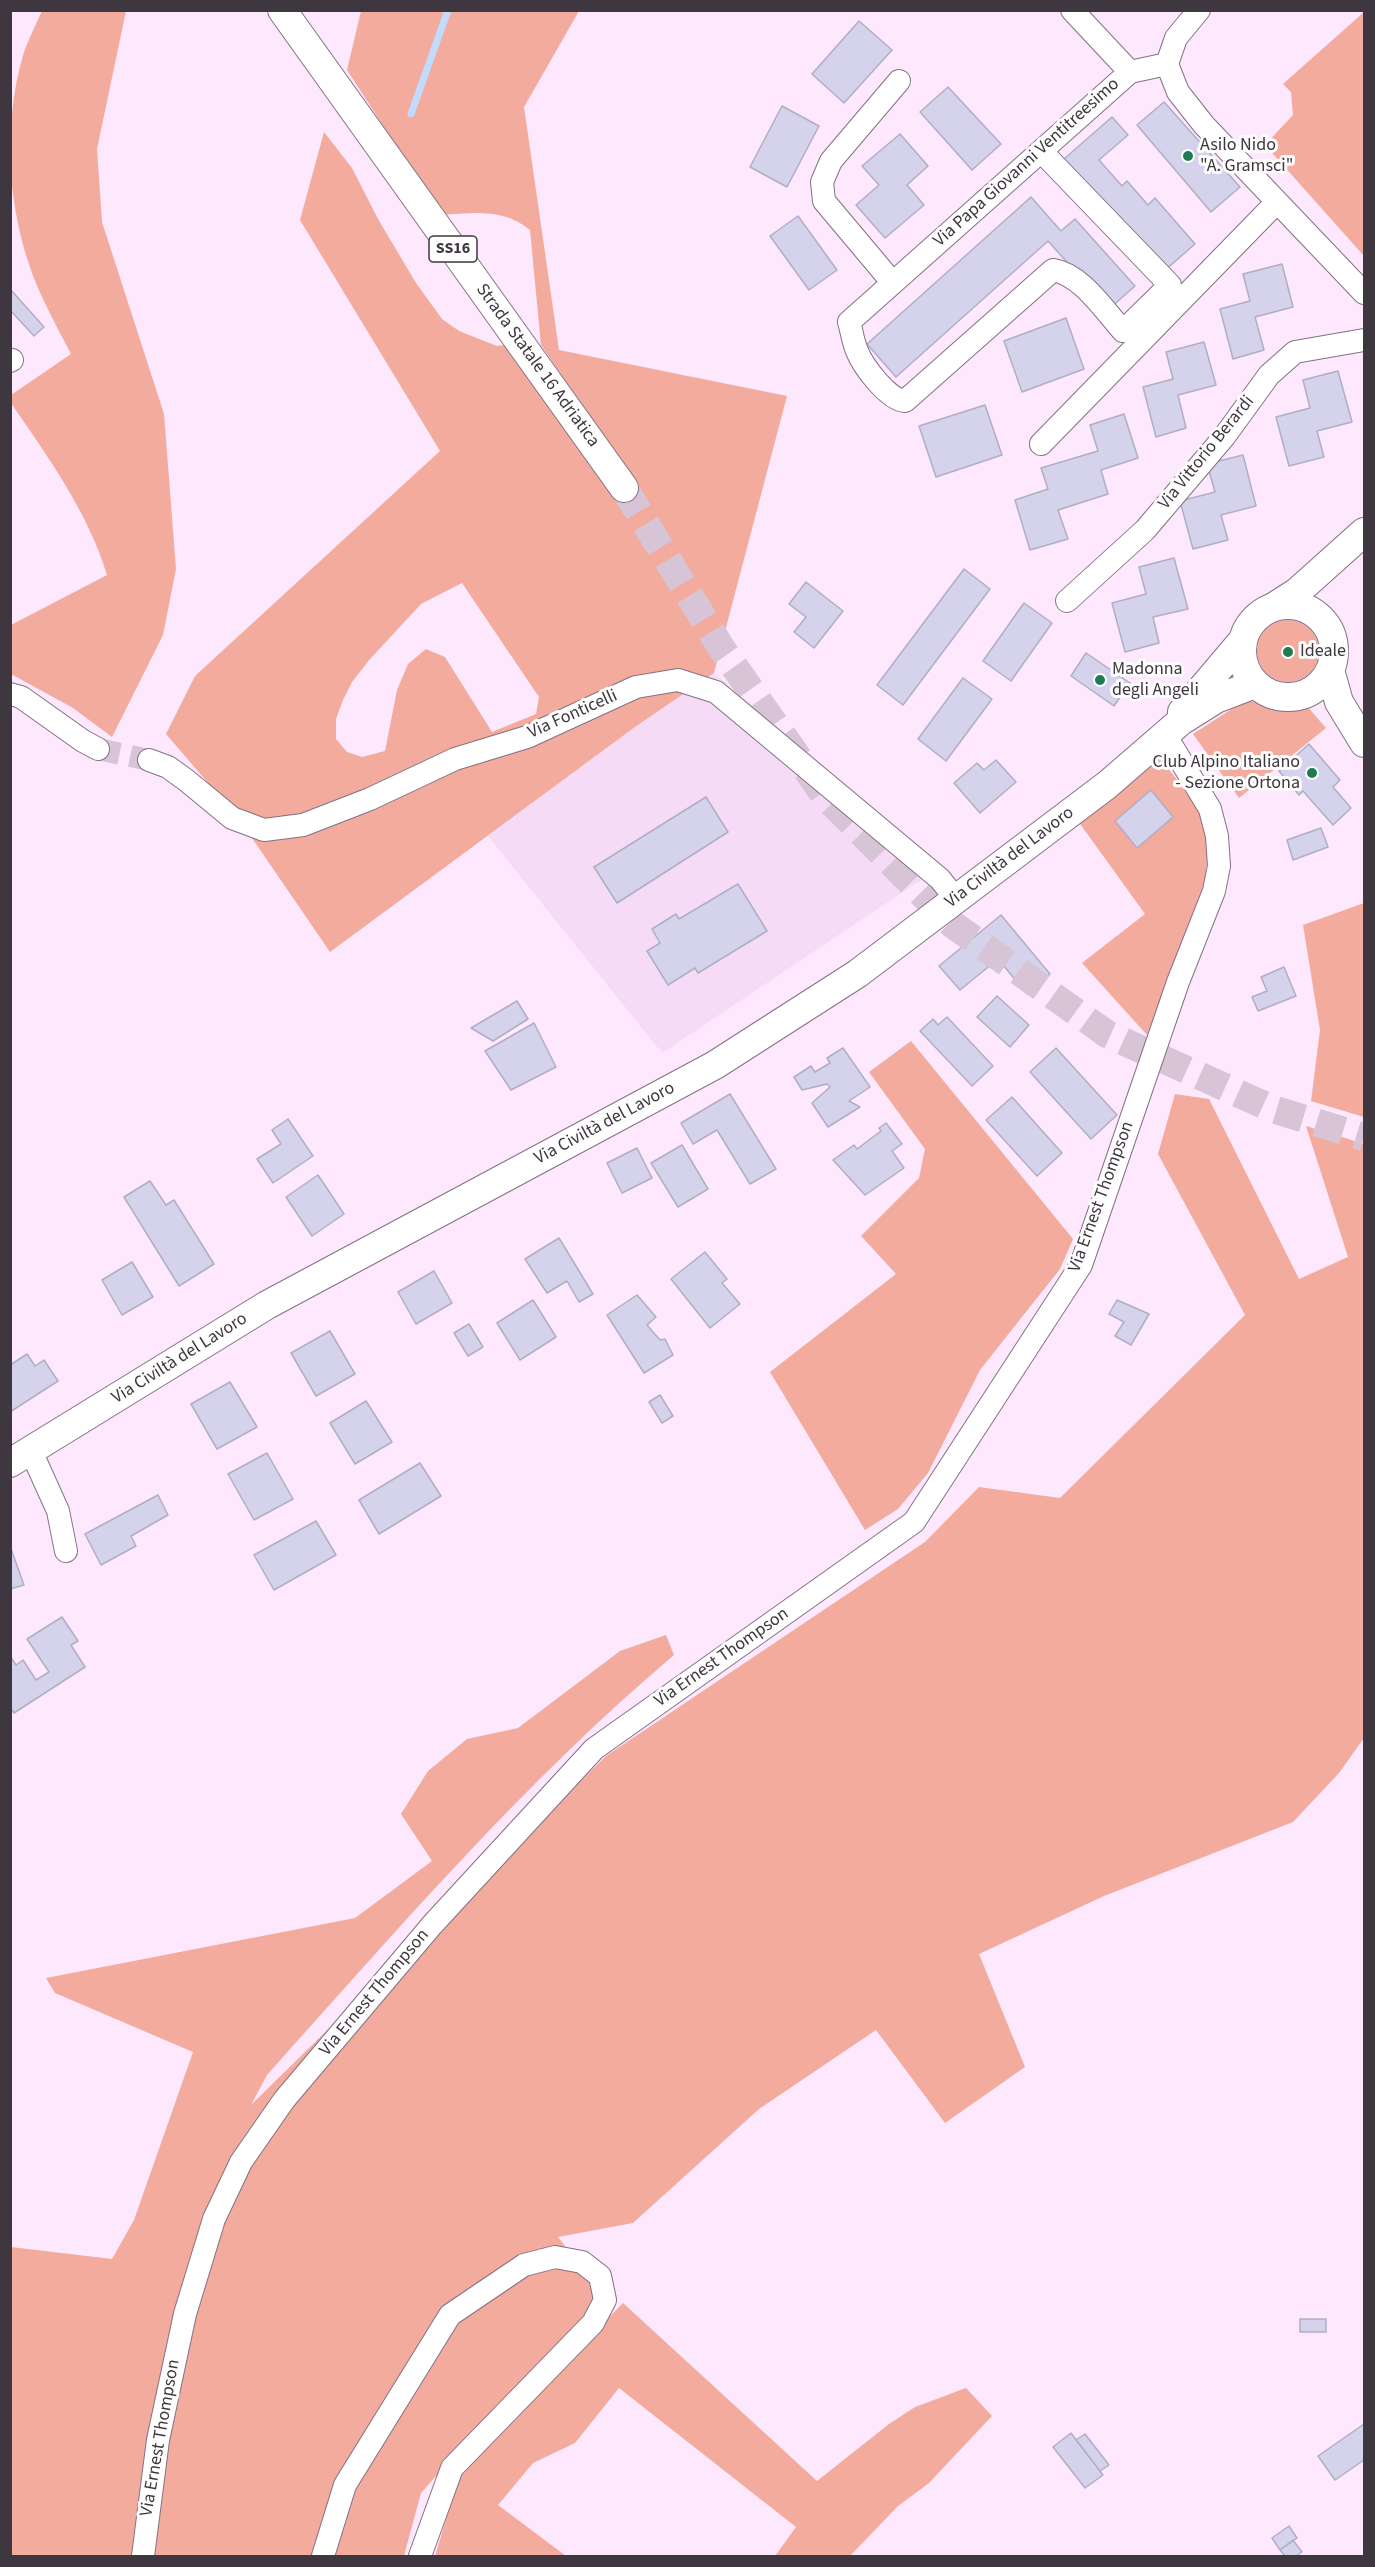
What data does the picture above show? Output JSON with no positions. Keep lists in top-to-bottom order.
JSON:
{
  "streets": {
    "main road": ["SS16", "Strada Statale 16 Adriatica", "Via Civiltà del Lavoro"],
    "street": [
      "Via Papa Giovanni Ventitreesimo",
      "Via Vittorio Berardi",
      "Via Fonticelli",
      "Via Ernest Thompson"
    ]
  },
  "crossings": [
    ["Via Fonticelli", "Via Civiltà del Lavoro"],
    ["Via Civiltà del Lavoro", "Via Ernest Thompson"]
  ],
  "places": [
    "Asilo Nido \"A. Gramsci\"",
    "Ideale",
    "Madonna degli Angeli",
    "Club Alpino Italiano - Sezione Ortona"
  ]
}
